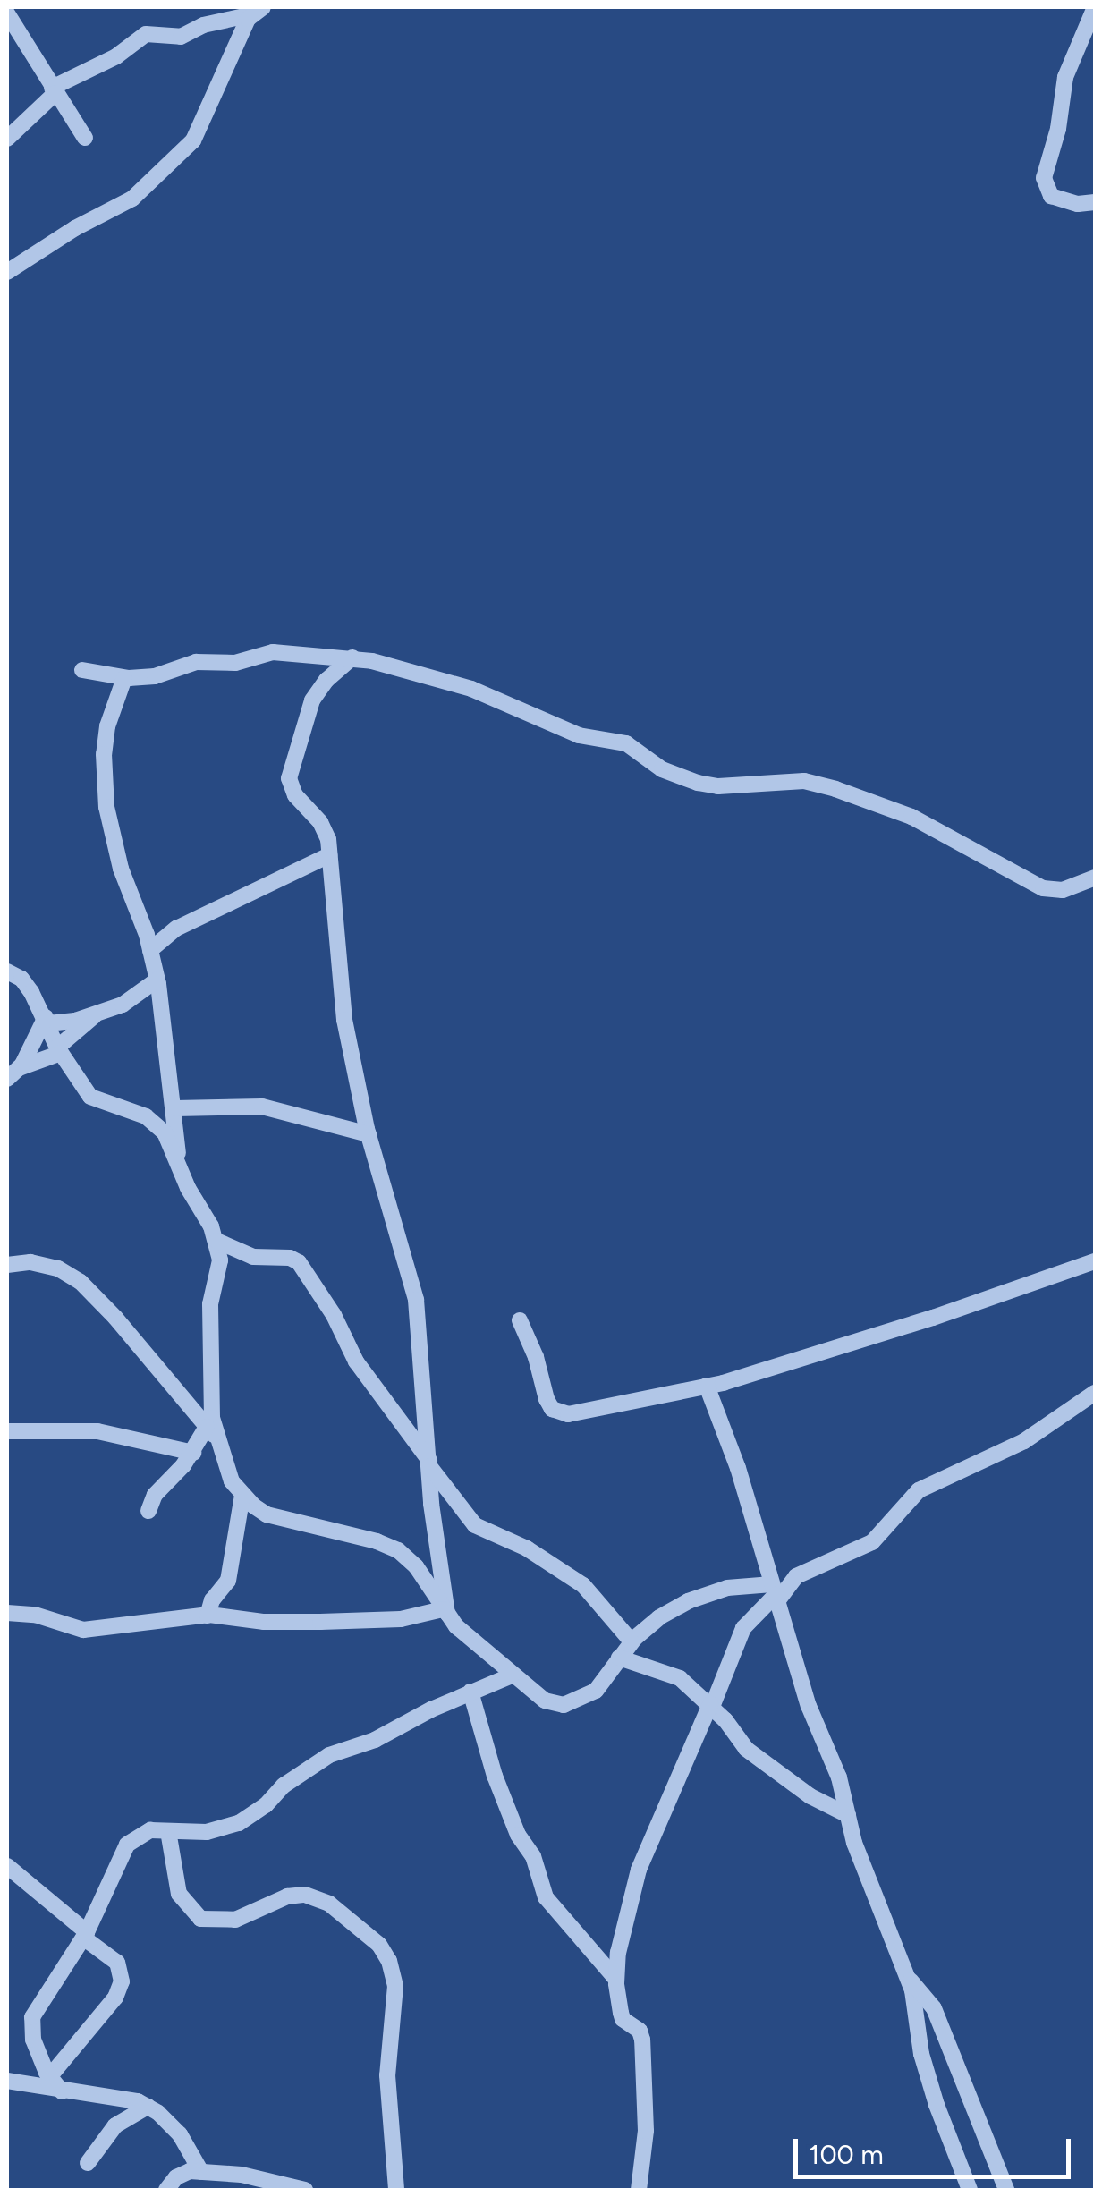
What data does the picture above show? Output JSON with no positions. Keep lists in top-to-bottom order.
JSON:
{
  "scale_bar": "100 m"
}
